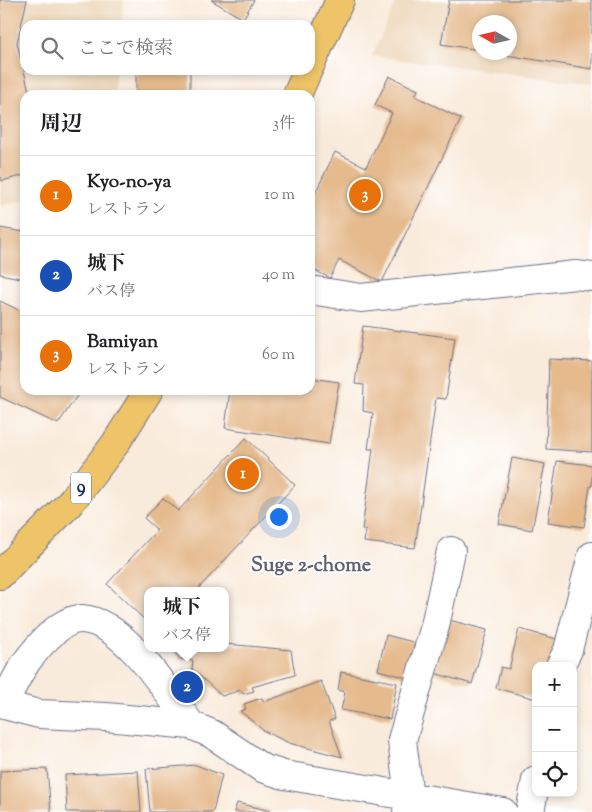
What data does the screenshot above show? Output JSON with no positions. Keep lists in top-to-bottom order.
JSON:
{
  "streets": {
    "main road": ["9"]
  },
  "districts": ["Suge 2-chome"],
  "north": "left",
  "page": {
    "search": "ここで検索",
    "heading": ["周辺", "3件"],
    "list": [
      {
        "mark": "1",
        "name": "Kyo-no-ya",
        "note": "レストラン",
        "value": "10 m"
      },
      {
        "mark": "2",
        "name": "城下",
        "note": "バス停",
        "value": "40 m"
      },
      {
        "mark": "3",
        "name": "Bamiyan",
        "note": "レストラン",
        "value": "60 m"
      }
    ],
    "pins": ["3", "1", "2"],
    "popup": ["城下", "バス停"],
    "map_buttons": ["+", "−"]
  }
}
